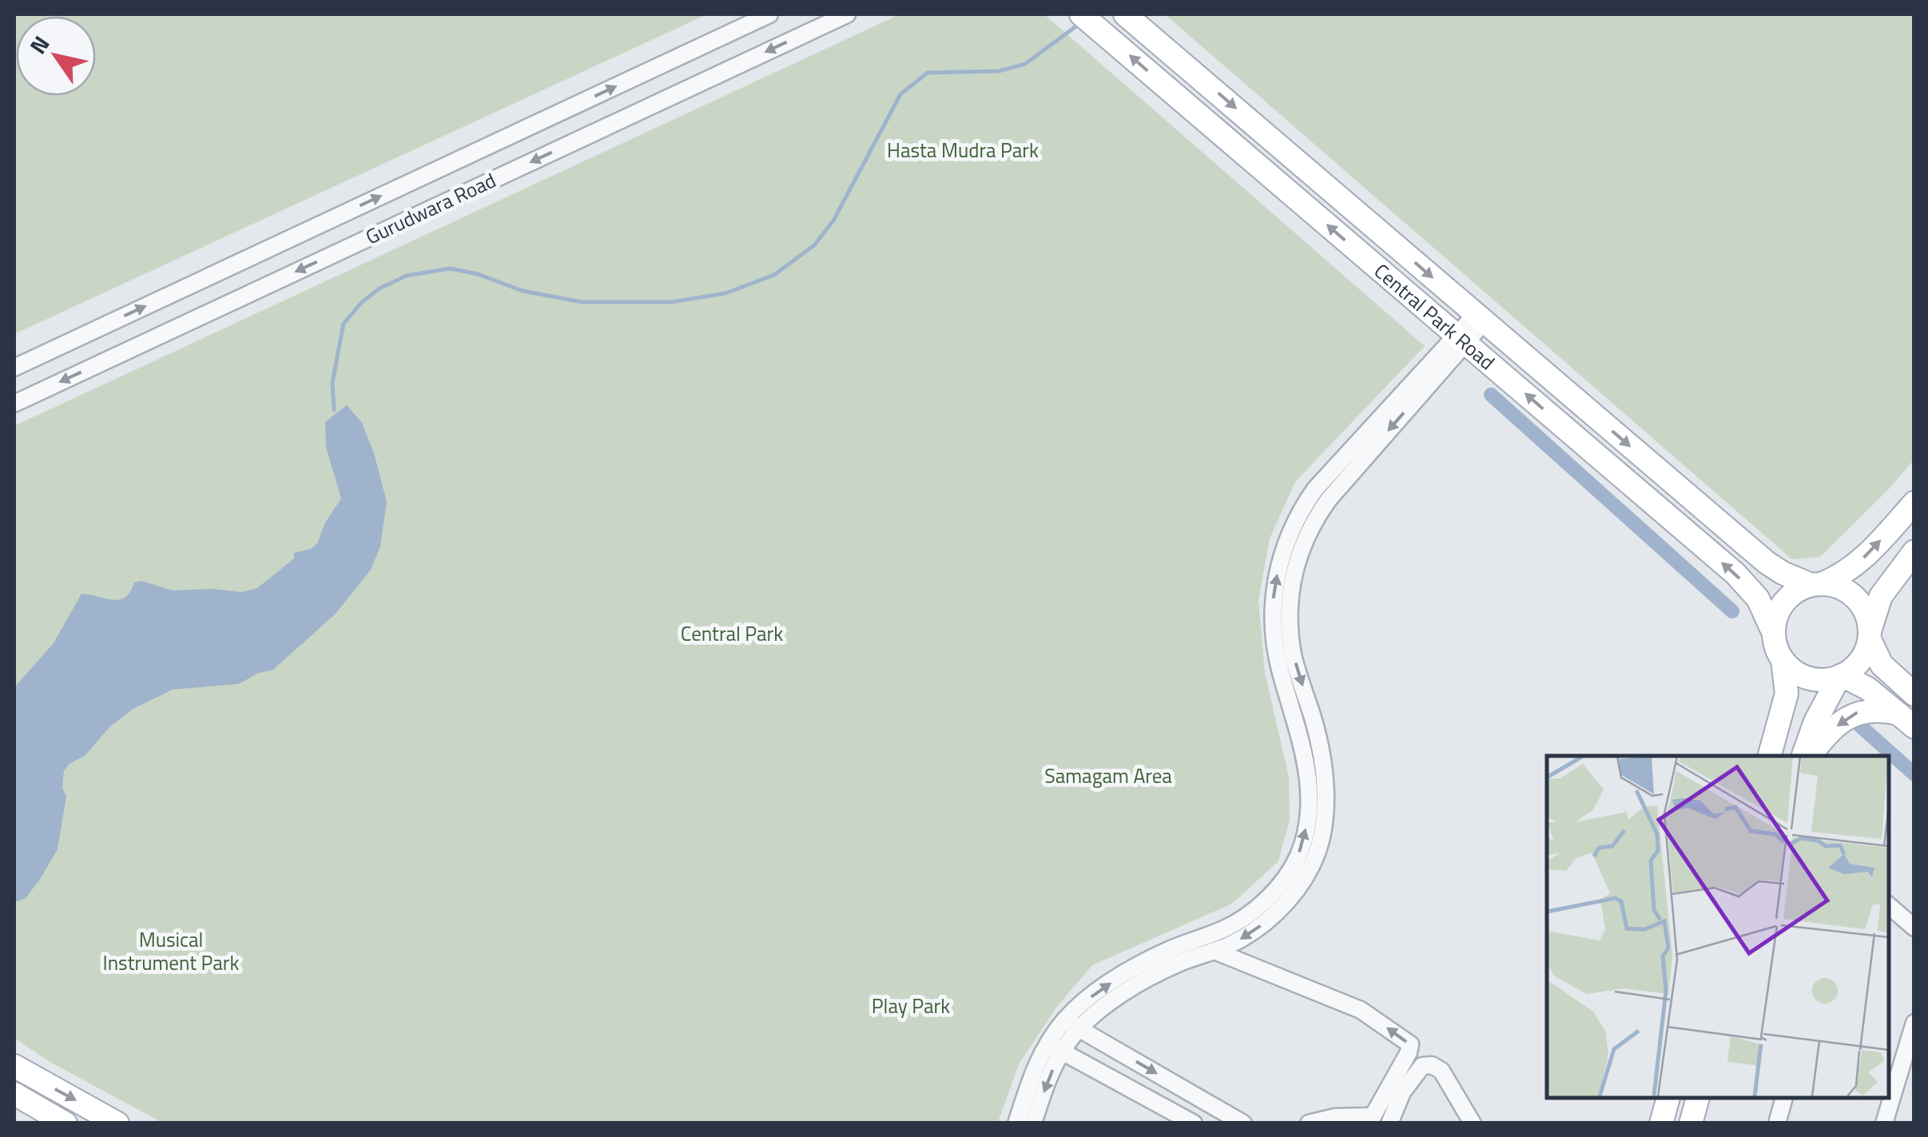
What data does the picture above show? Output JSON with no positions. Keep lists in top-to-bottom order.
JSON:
{
  "streets": {
    "main road": ["Central Park Road"],
    "street": ["Gurudwara Road"]
  },
  "parks": [
    "Hasta Mudra Park",
    "Central Park",
    "Samagam Area",
    "Musical Instrument Park",
    "Play Park"
  ],
  "north": "top left"
}
